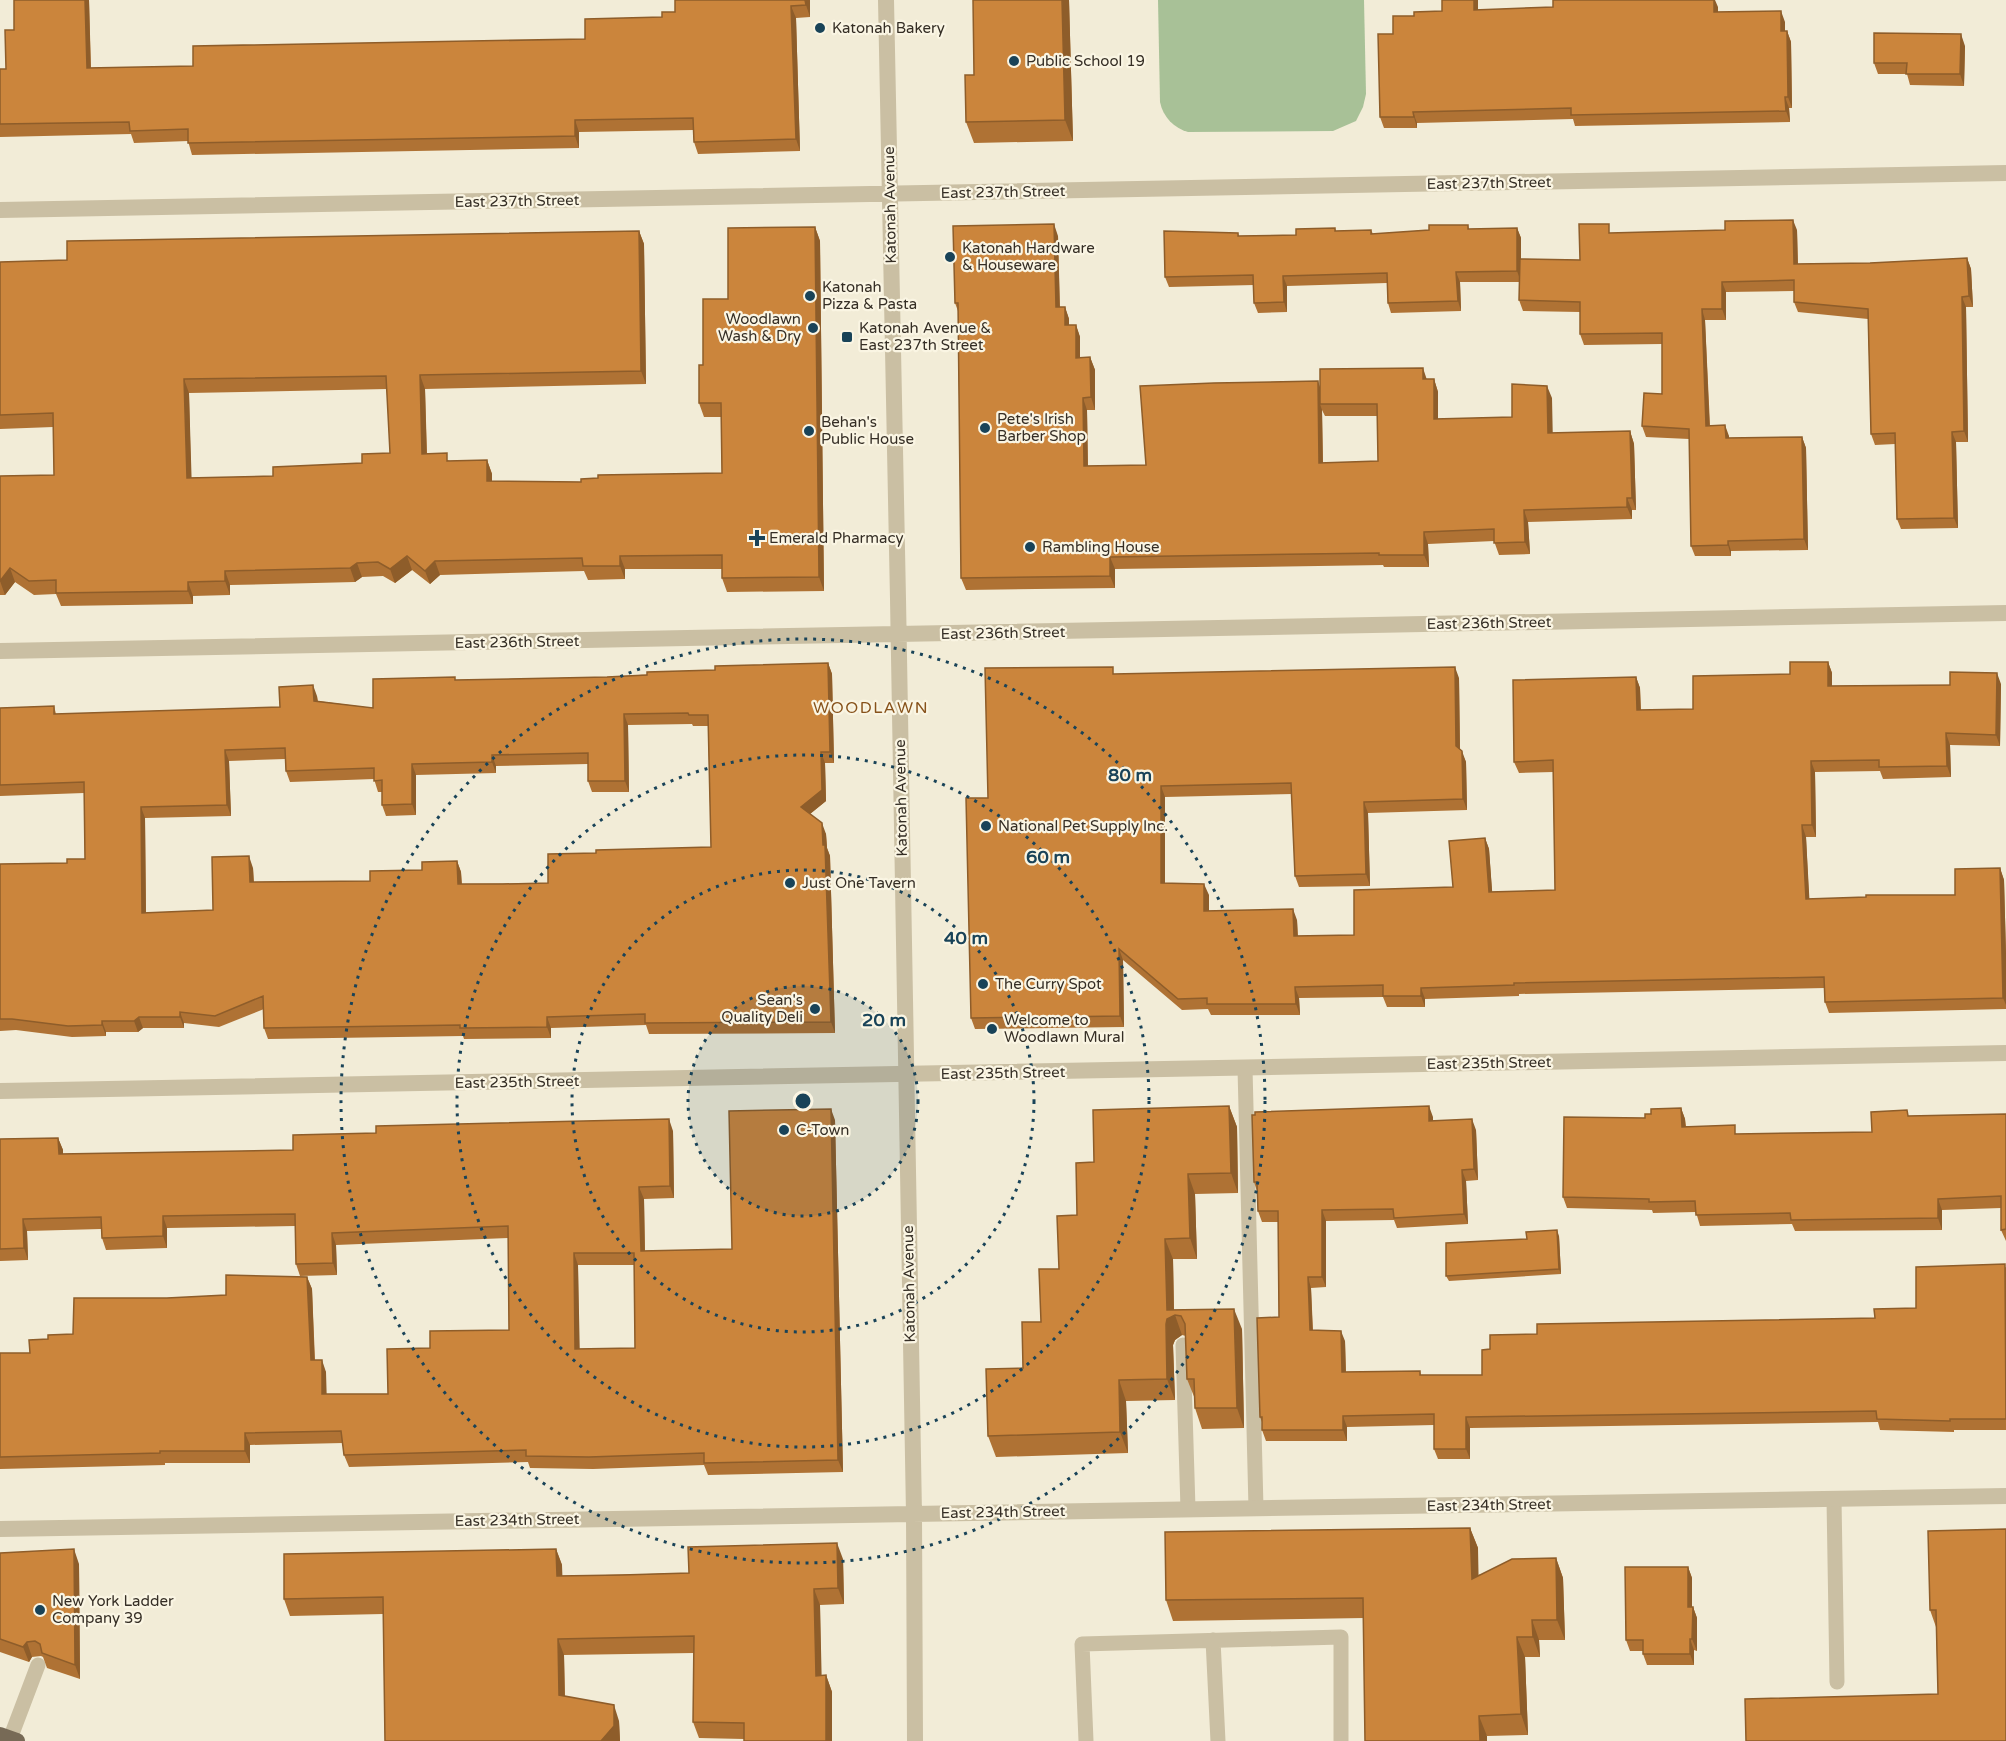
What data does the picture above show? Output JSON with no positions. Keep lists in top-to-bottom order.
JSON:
{
  "streets": {
    "street": [
      "East 237th Street",
      "Katonah Avenue",
      "East 236th Street",
      "East 235th Street",
      "East 234th Street"
    ]
  },
  "crossings": [
    ["East 237th Street", "Katonah Avenue"],
    ["Katonah Avenue", "East 236th Street"],
    ["Katonah Avenue", "East 235th Street"],
    ["Katonah Avenue", "East 234th Street"]
  ],
  "districts": ["WOODLAWN"],
  "places": {
    "other": [
      "Katonah Bakery",
      "Public School 19",
      "Katonah Hardware & Houseware",
      "Katonah Pizza & Pasta",
      "Woodlawn Wash & Dry",
      "Pete's Irish Barber Shop",
      "Behan's Public House",
      "Rambling House",
      "National Pet Supply Inc.",
      "Just One Tavern",
      "The Curry Spot",
      "Sean's Quality Deli",
      "Welcome to Woodlawn Mural",
      "C-Town",
      "New York Ladder Company 39"
    ],
    "transit": ["Katonah Avenue & East 237th Street"],
    "health": ["Emerald Pharmacy"]
  },
  "rings": [
    "80 m",
    "60 m",
    "40 m",
    "20 m"
  ]
}
